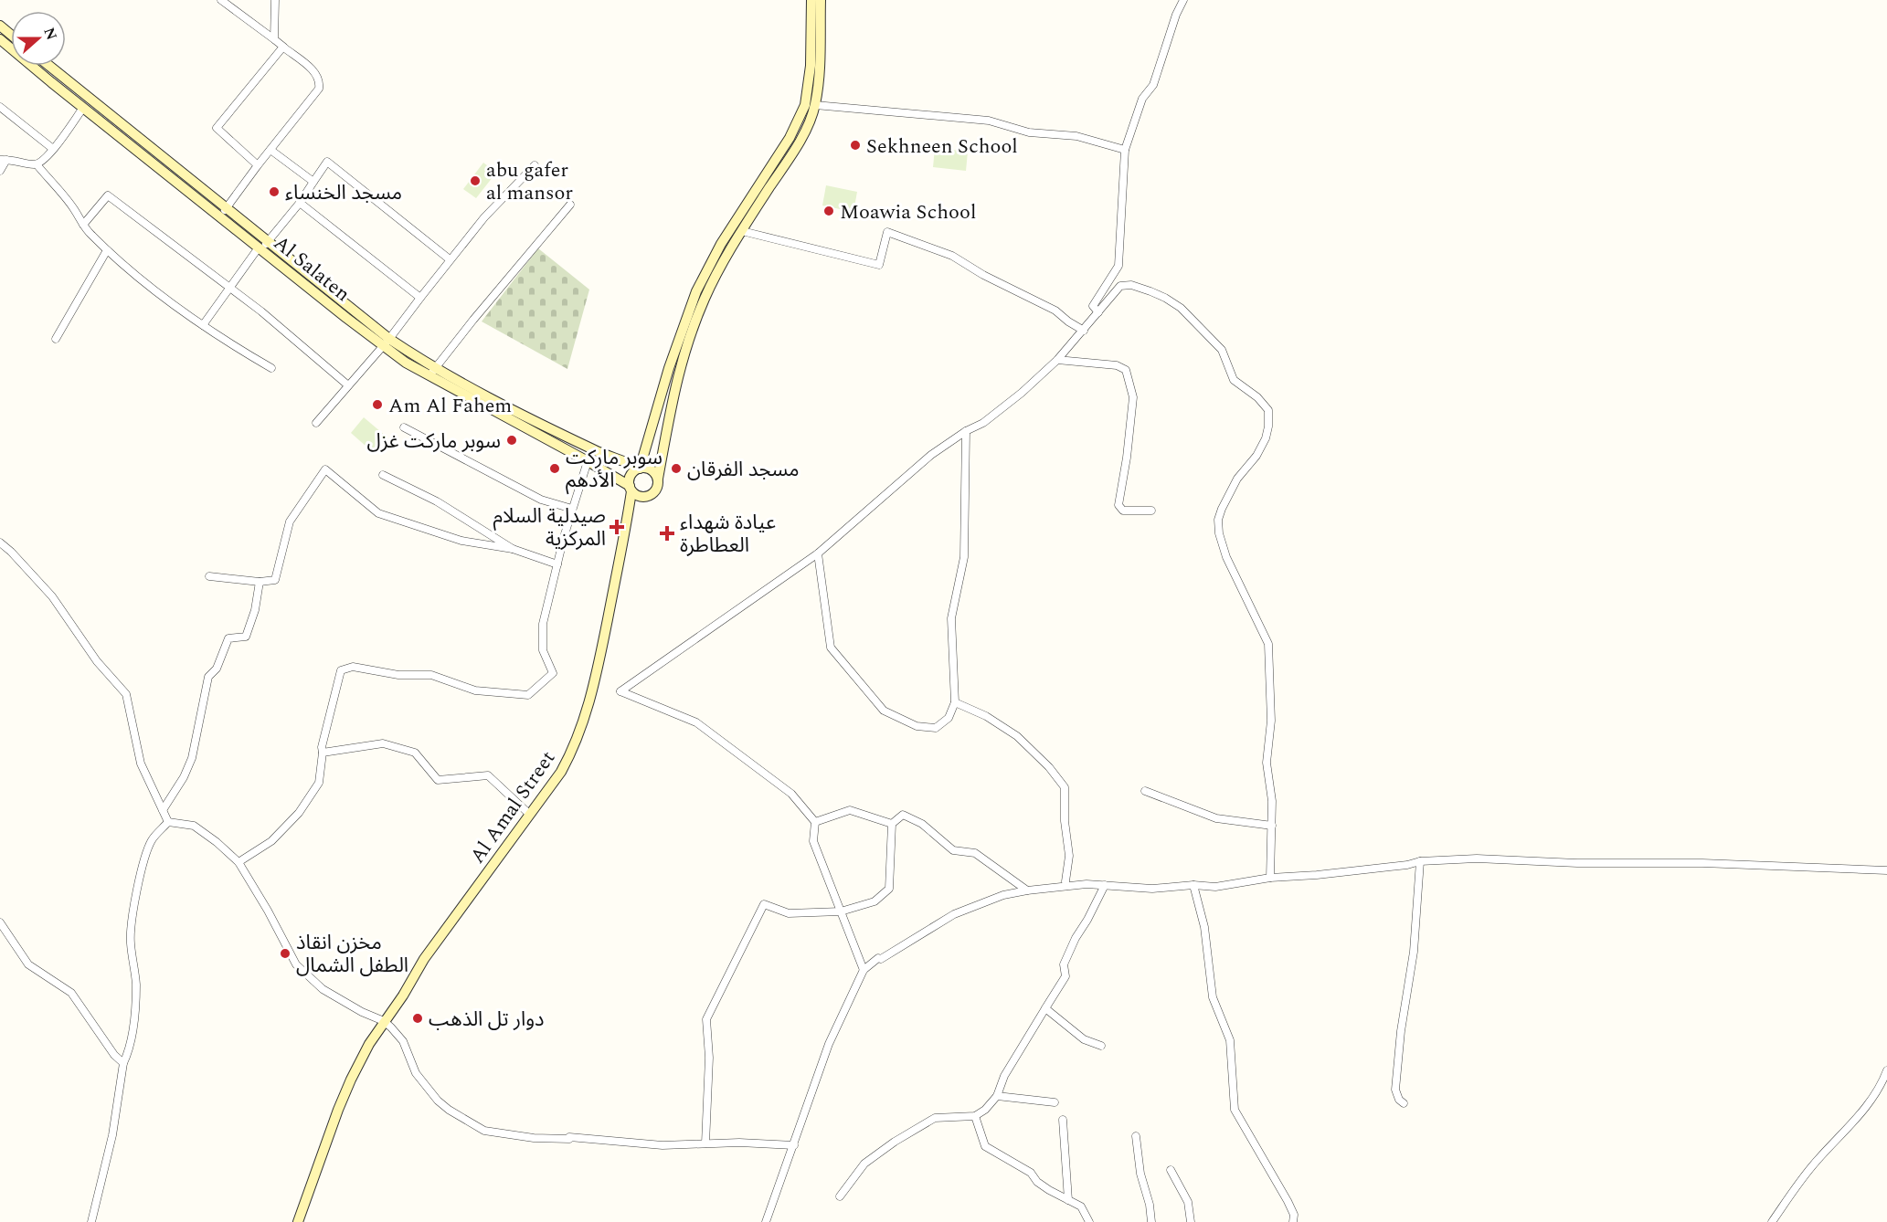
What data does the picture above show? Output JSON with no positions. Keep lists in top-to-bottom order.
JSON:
{
  "streets": {
    "main road": ["Al Salaten", "Al Amal Street"]
  },
  "crossings": [
    ["Al Salaten", "Al Amal Street"]
  ],
  "places": {
    "other": [
      "Sekhneen School",
      "abu gafer al mansor",
      "مسجد الخنساء",
      "Moawia School",
      "Am Al Fahem",
      "سوبر ماركت غزل",
      "سوبر ماركت الأدهم",
      "مسجد الفرقان",
      "مخزن انقاذ الطفل الشمال",
      "دوار تل الذهب"
    ],
    "health": ["صيدلية السلام المركزية", "عيادة شهداء العطاطرة"]
  },
  "north": "right"
}
